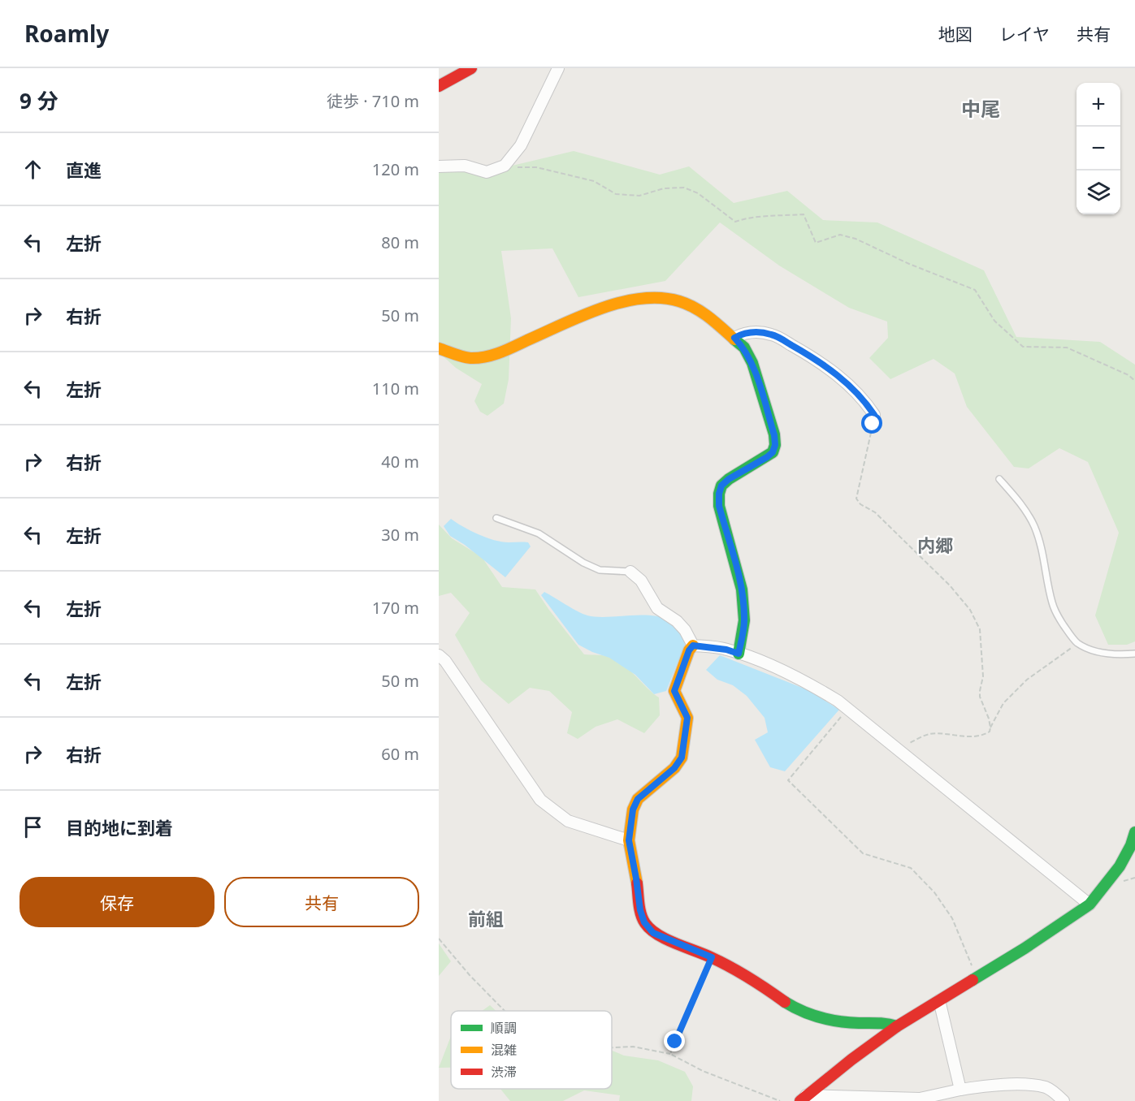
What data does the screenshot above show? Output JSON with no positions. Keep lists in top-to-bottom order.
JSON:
{
  "districts": ["中尾", "内郷", "前組"],
  "legend": ["順調", "混雑", "渋滞"],
  "page": {
    "header": "Roamly",
    "nav": ["地図", "レイヤ", "共有"],
    "heading": ["9 分", "徒歩 · 710 m"],
    "map_buttons": ["+", "−"],
    "list": [
      ["直進", "120 m"],
      ["左折", "80 m"],
      ["右折", "50 m"],
      ["左折", "110 m"],
      ["右折", "40 m"],
      ["左折", "30 m"],
      ["左折", "170 m"],
      ["左折", "50 m"],
      ["右折", "60 m"],
      "目的地に到着"
    ],
    "buttons": ["保存", "共有"]
  }
}
